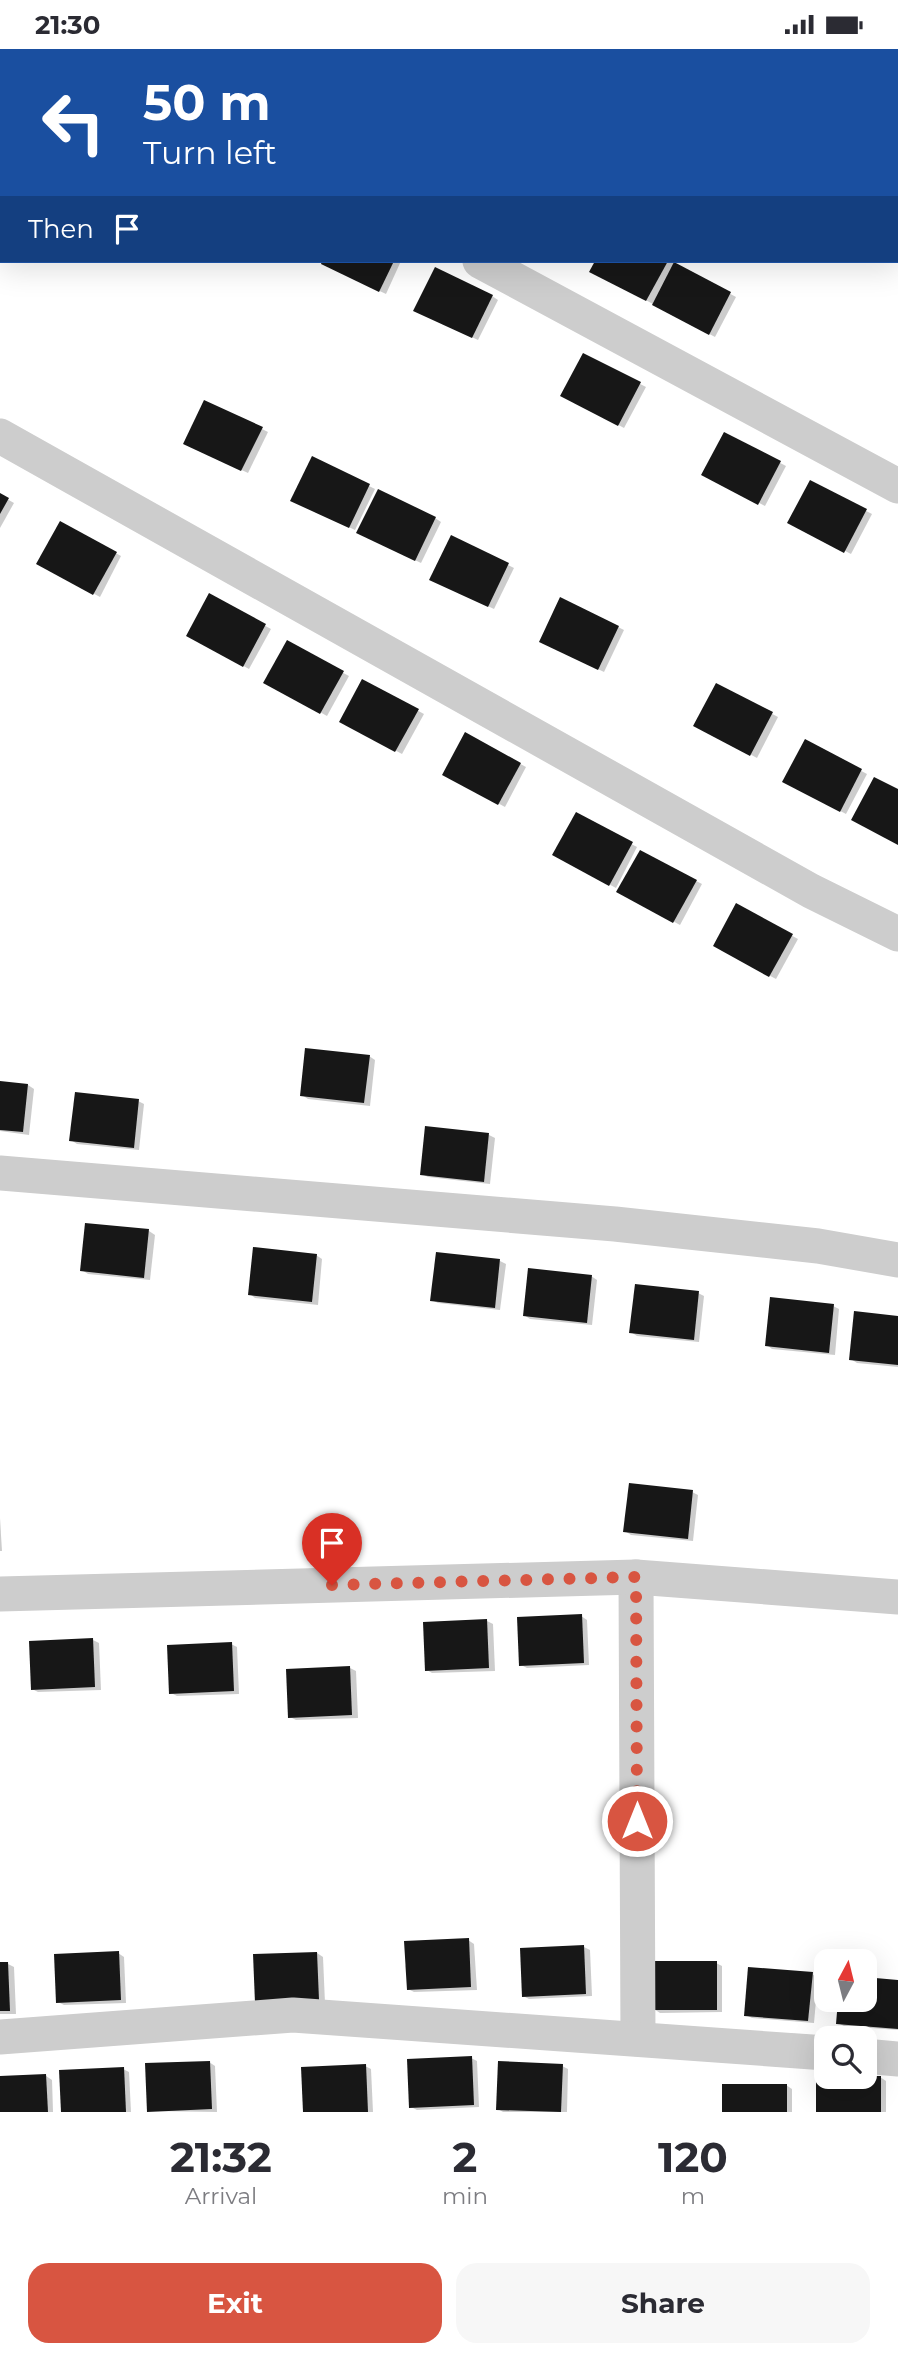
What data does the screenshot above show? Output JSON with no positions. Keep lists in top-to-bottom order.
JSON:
{
  "north": "top",
  "page": {
    "status": "21:30",
    "turn": ["50 m", "Turn left"],
    "then": "Then",
    "eta": [
      "21:32",
      "Arrival",
      "2",
      "min",
      "120",
      "m"
    ],
    "buttons": ["Exit", "Share"]
  }
}
